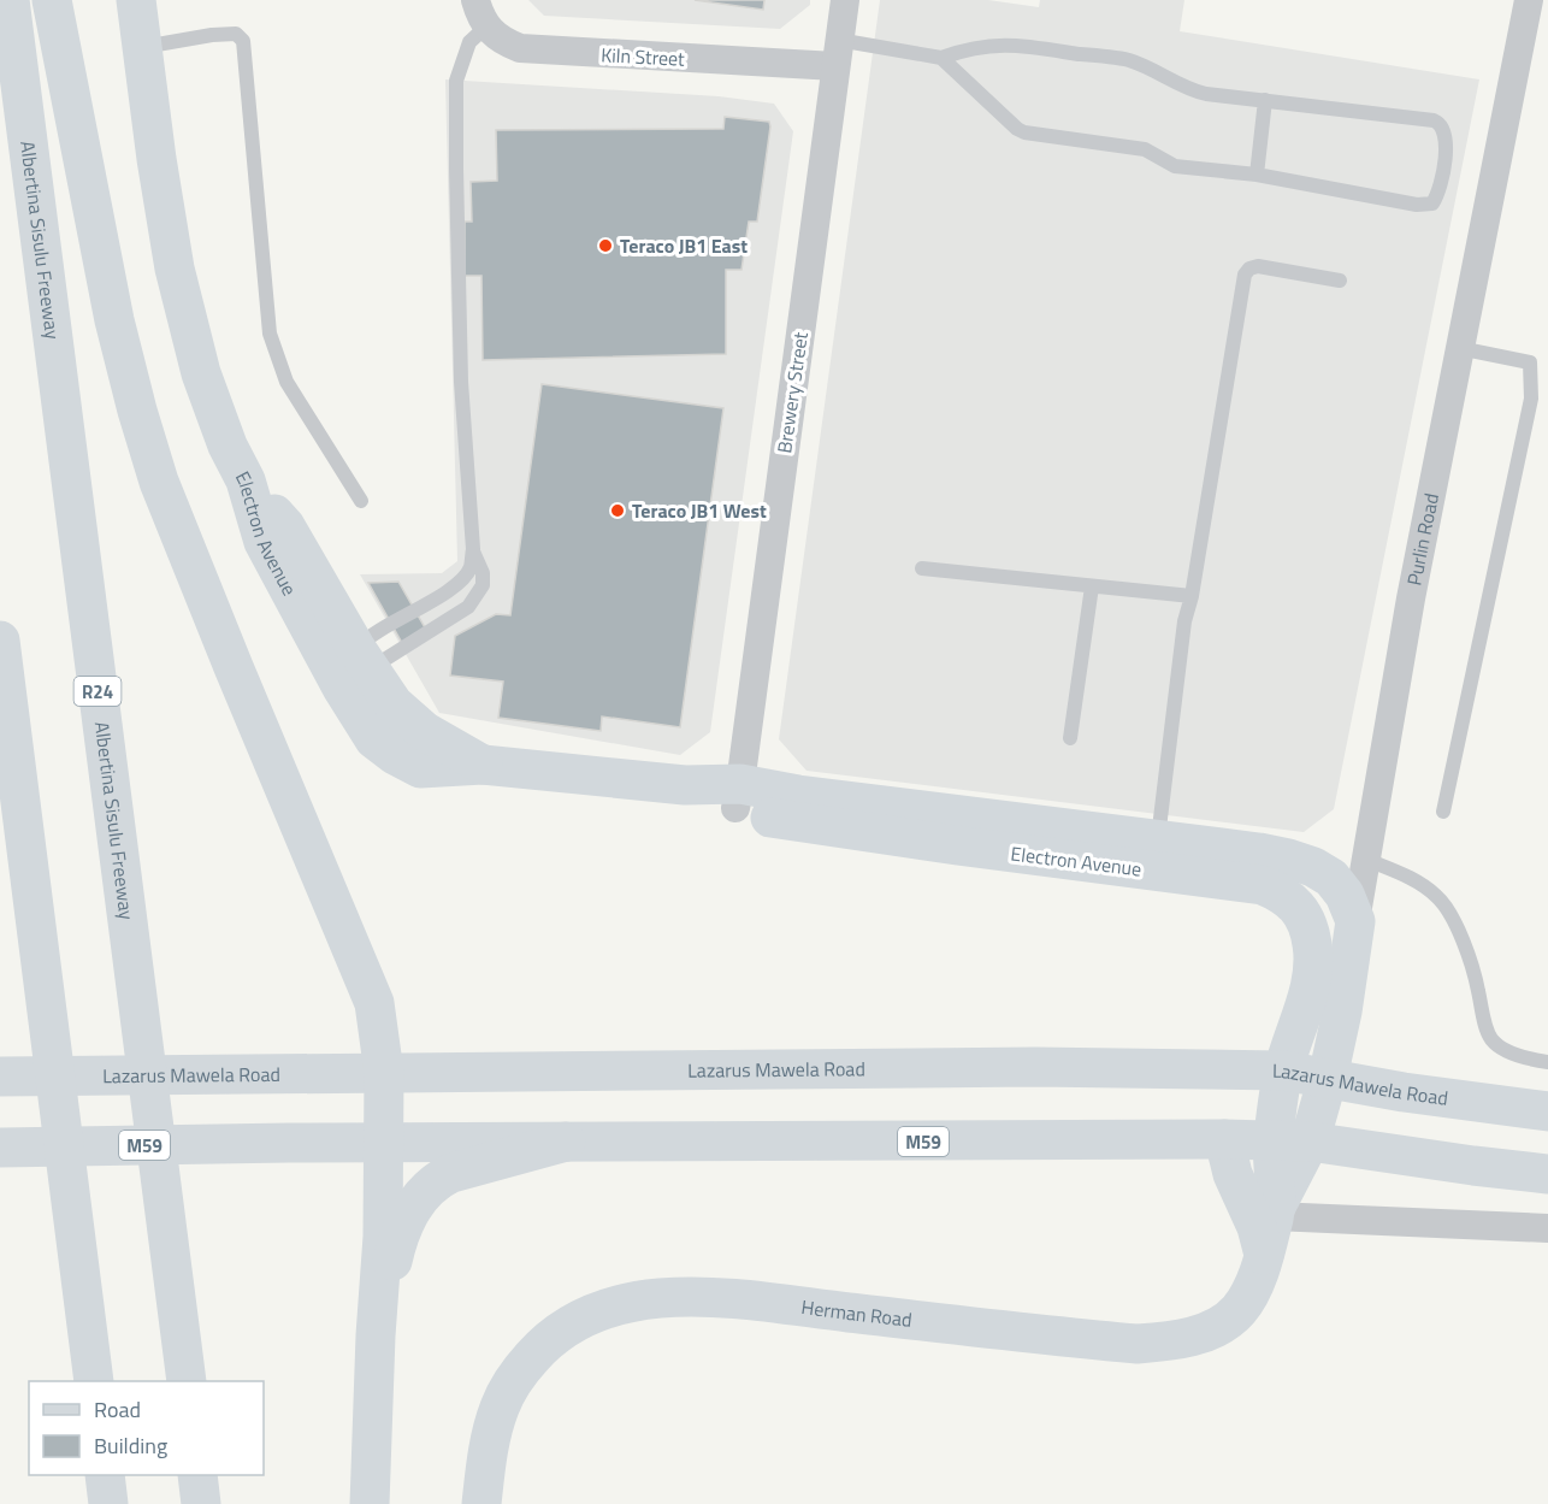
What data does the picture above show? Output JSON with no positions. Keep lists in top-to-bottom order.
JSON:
{
  "streets": {
    "main road": [
      "Albertina Sisulu Freeway",
      "Electron Avenue",
      "Purlin Road",
      "R24",
      "Lazarus Mawela Road",
      "M59",
      "Herman Road"
    ],
    "street": ["Kiln Street", "Brewery Street"]
  },
  "crossings": [
    ["Kiln Street", "Brewery Street"],
    ["Brewery Street", "Electron Avenue"],
    ["Electron Avenue", "Purlin Road"],
    ["Electron Avenue", "Lazarus Mawela Road"],
    ["Electron Avenue", "Herman Road"],
    ["Purlin Road", "Lazarus Mawela Road"],
    ["Purlin Road", "Herman Road"],
    ["Lazarus Mawela Road", "Herman Road"],
    ["M59", "Herman Road"]
  ],
  "places": ["Teraco JB1 East", "Teraco JB1 West"],
  "legend": ["Road", "Building"]
}
